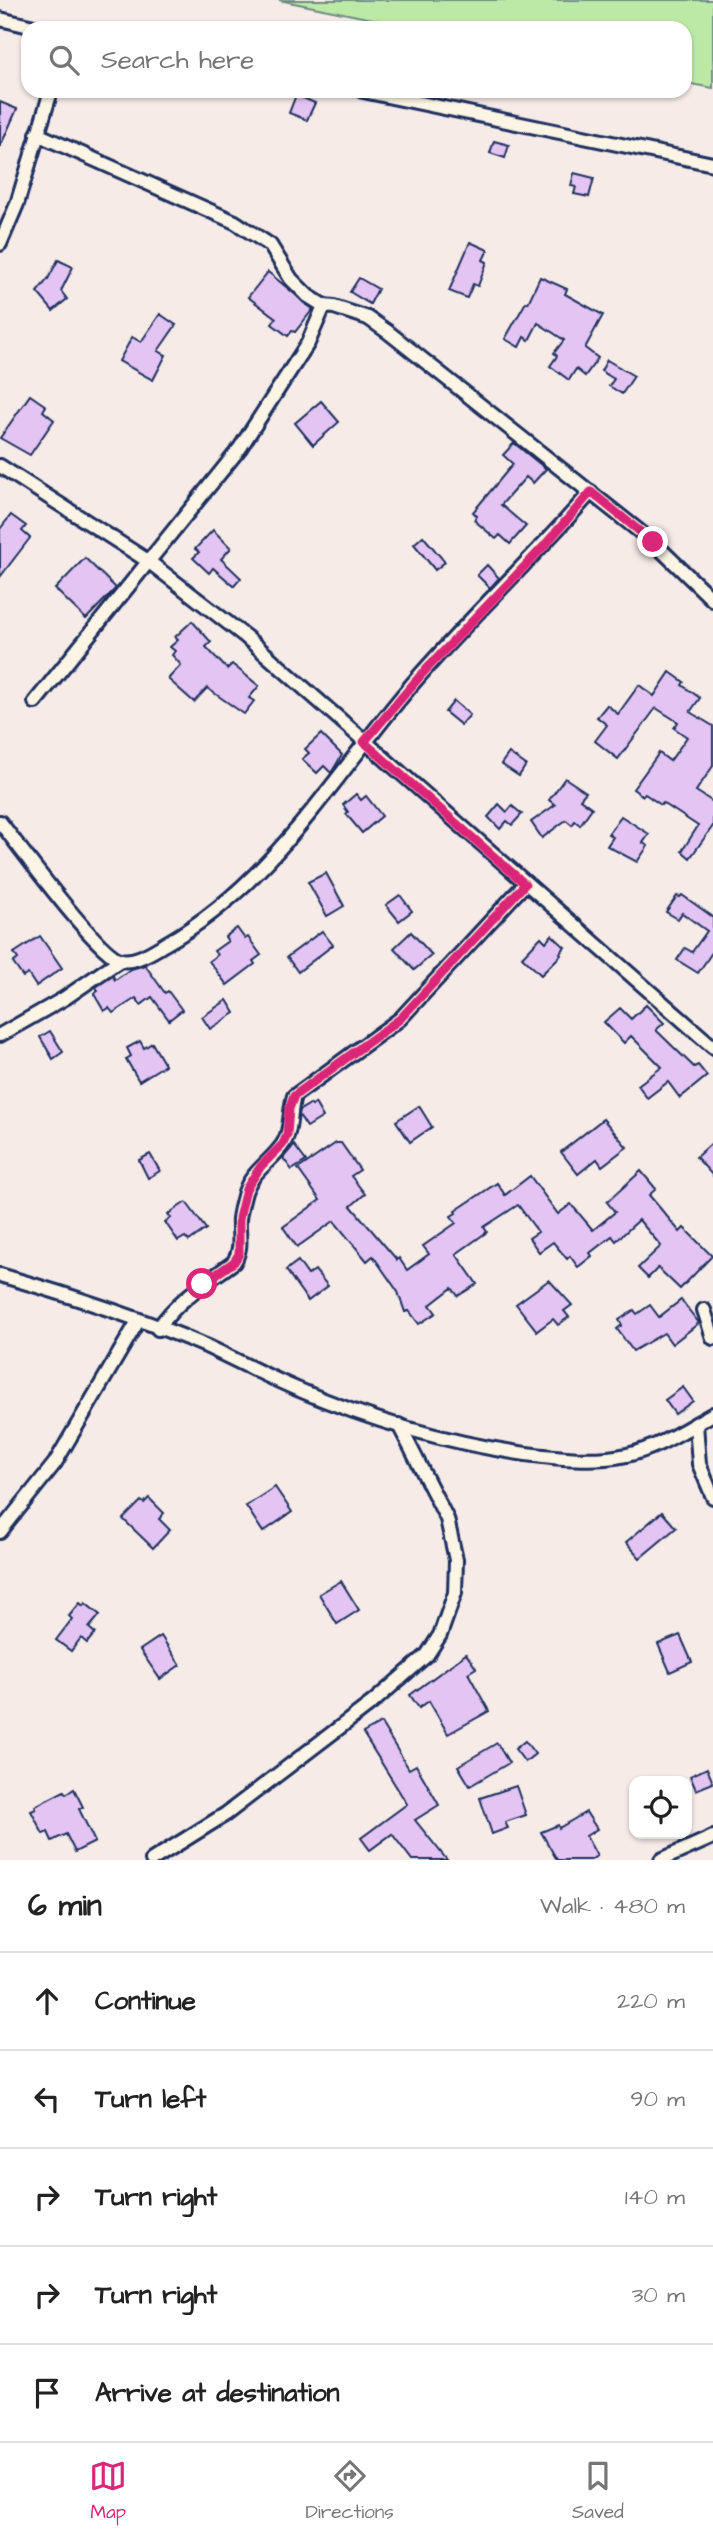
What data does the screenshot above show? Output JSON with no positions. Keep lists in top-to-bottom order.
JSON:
{
  "page": {
    "search": "Search here",
    "heading": ["6 min", "Walk · 480 m"],
    "list": [
      ["Continue", "220 m"],
      ["Turn left", "90 m"],
      ["Turn right", "140 m"],
      ["Turn right", "30 m"],
      "Arrive at destination"
    ],
    "nav": ["Map", "Directions", "Saved"]
  }
}
